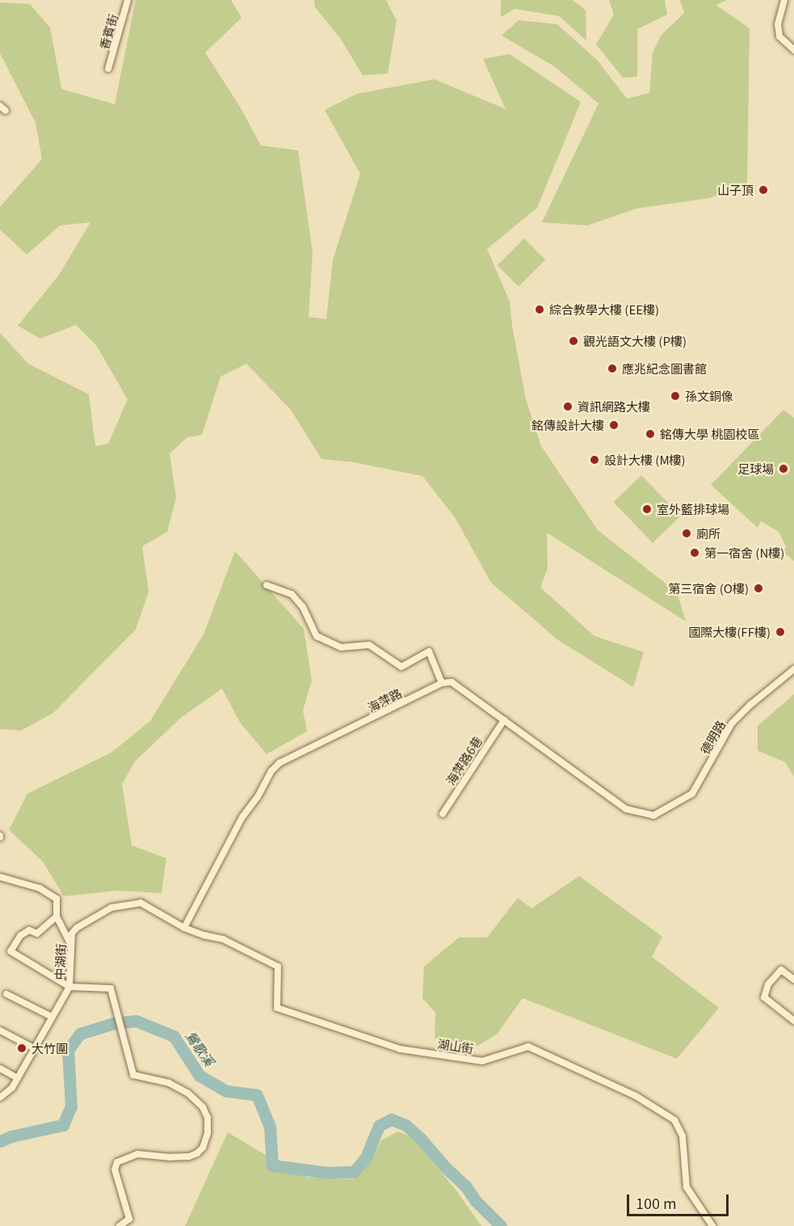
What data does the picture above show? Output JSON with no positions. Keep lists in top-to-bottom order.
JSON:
{
  "streets": {
    "street": [
      "香賓街",
      "海萍路",
      "德明路",
      "海萍路6巷",
      "中湖街",
      "湖山街"
    ]
  },
  "crossings": [
    ["海萍路", "中湖街"],
    ["海萍路", "湖山街"],
    ["德明路", "海萍路6巷"],
    ["中湖街", "湖山街"]
  ],
  "water": ["鶯歌溪"],
  "places": [
    "山子頂",
    "綜合教學大樓 (EE樓)",
    "觀光語文大樓 (P樓)",
    "應兆紀念圖書館",
    "孫文銅像",
    "資訊網路大樓",
    "銘傳設計大樓",
    "銘傳大學 桃園校區",
    "設計大樓 (M樓)",
    "足球場",
    "室外籃排球場",
    "廁所",
    "第一宿舍 (N樓)",
    "第三宿舍 (O樓)",
    "國際大樓(FF樓)",
    "大竹圍"
  ],
  "scale_bar": "100 m"
}
